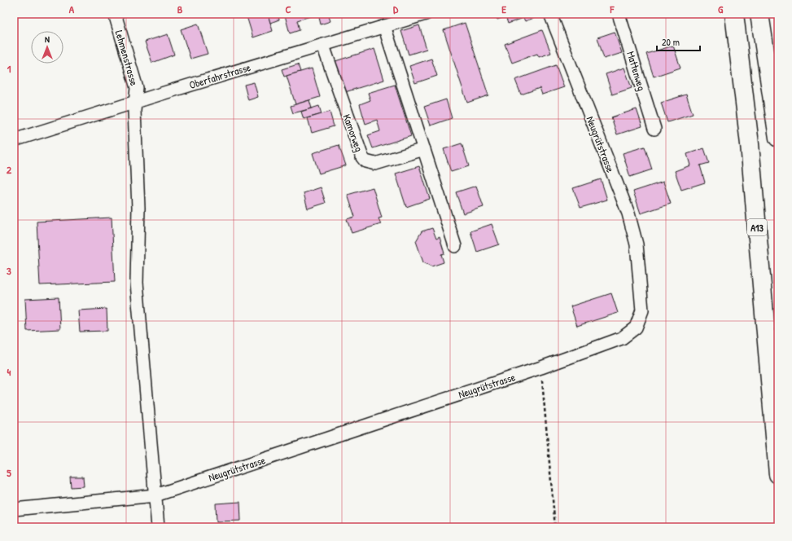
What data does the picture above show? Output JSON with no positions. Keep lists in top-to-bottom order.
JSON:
{
  "streets": {
    "highway": ["A13"],
    "street": [
      "Lehmenstrasse",
      "Mattenweg",
      "Oberfahrstrasse",
      "Kamorweg",
      "Neugrütstrasse"
    ]
  },
  "crossings": [
    ["Lehmenstrasse", "Oberfahrstrasse"],
    ["Lehmenstrasse", "Neugrütstrasse"],
    ["Oberfahrstrasse", "Kamorweg"]
  ],
  "scale_bar": "20 m",
  "north": "top",
  "grid": {
    "columns": [
      "A",
      "B",
      "C",
      "D",
      "E",
      "F",
      "G"
    ],
    "rows": [
      "1",
      "2",
      "3",
      "4",
      "5"
    ]
  }
}
